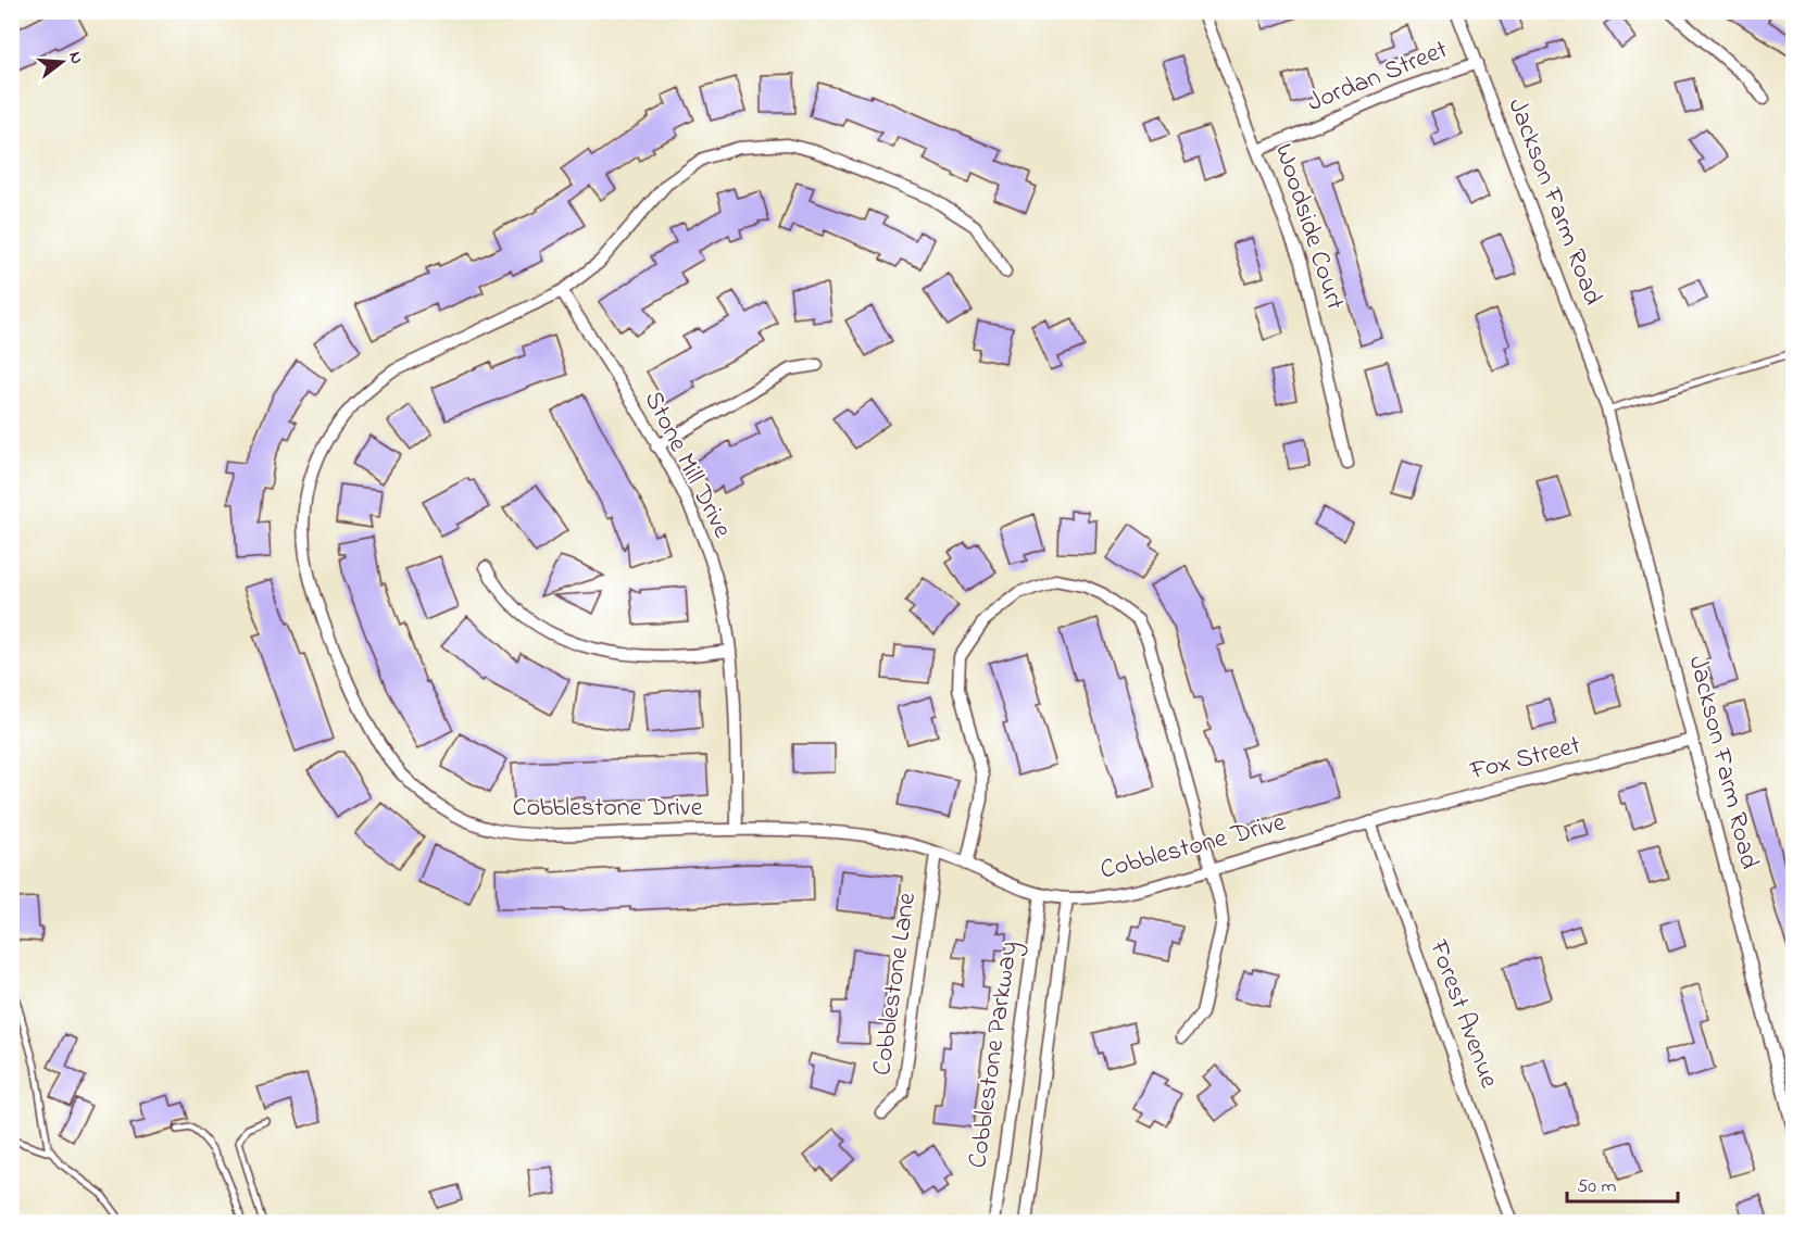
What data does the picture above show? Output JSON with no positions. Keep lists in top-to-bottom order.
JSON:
{
  "streets": {
    "street": [
      "Jordan Street",
      "Jackson Farm Road",
      "Woodside Court",
      "Stone Mill Drive",
      "Fox Street",
      "Cobblestone Drive",
      "Cobblestone Lane",
      "Forest Avenue",
      "Cobblestone Parkway"
    ]
  },
  "crossings": [
    ["Jordan Street", "Jackson Farm Road"],
    ["Jordan Street", "Woodside Court"],
    ["Jackson Farm Road", "Fox Street"],
    ["Stone Mill Drive", "Cobblestone Drive"],
    ["Fox Street", "Cobblestone Drive"],
    ["Fox Street", "Forest Avenue"],
    ["Cobblestone Drive", "Cobblestone Lane"],
    ["Cobblestone Drive", "Forest Avenue"],
    ["Cobblestone Drive", "Cobblestone Parkway"]
  ],
  "scale_bar": "50 m",
  "north": "right"
}
